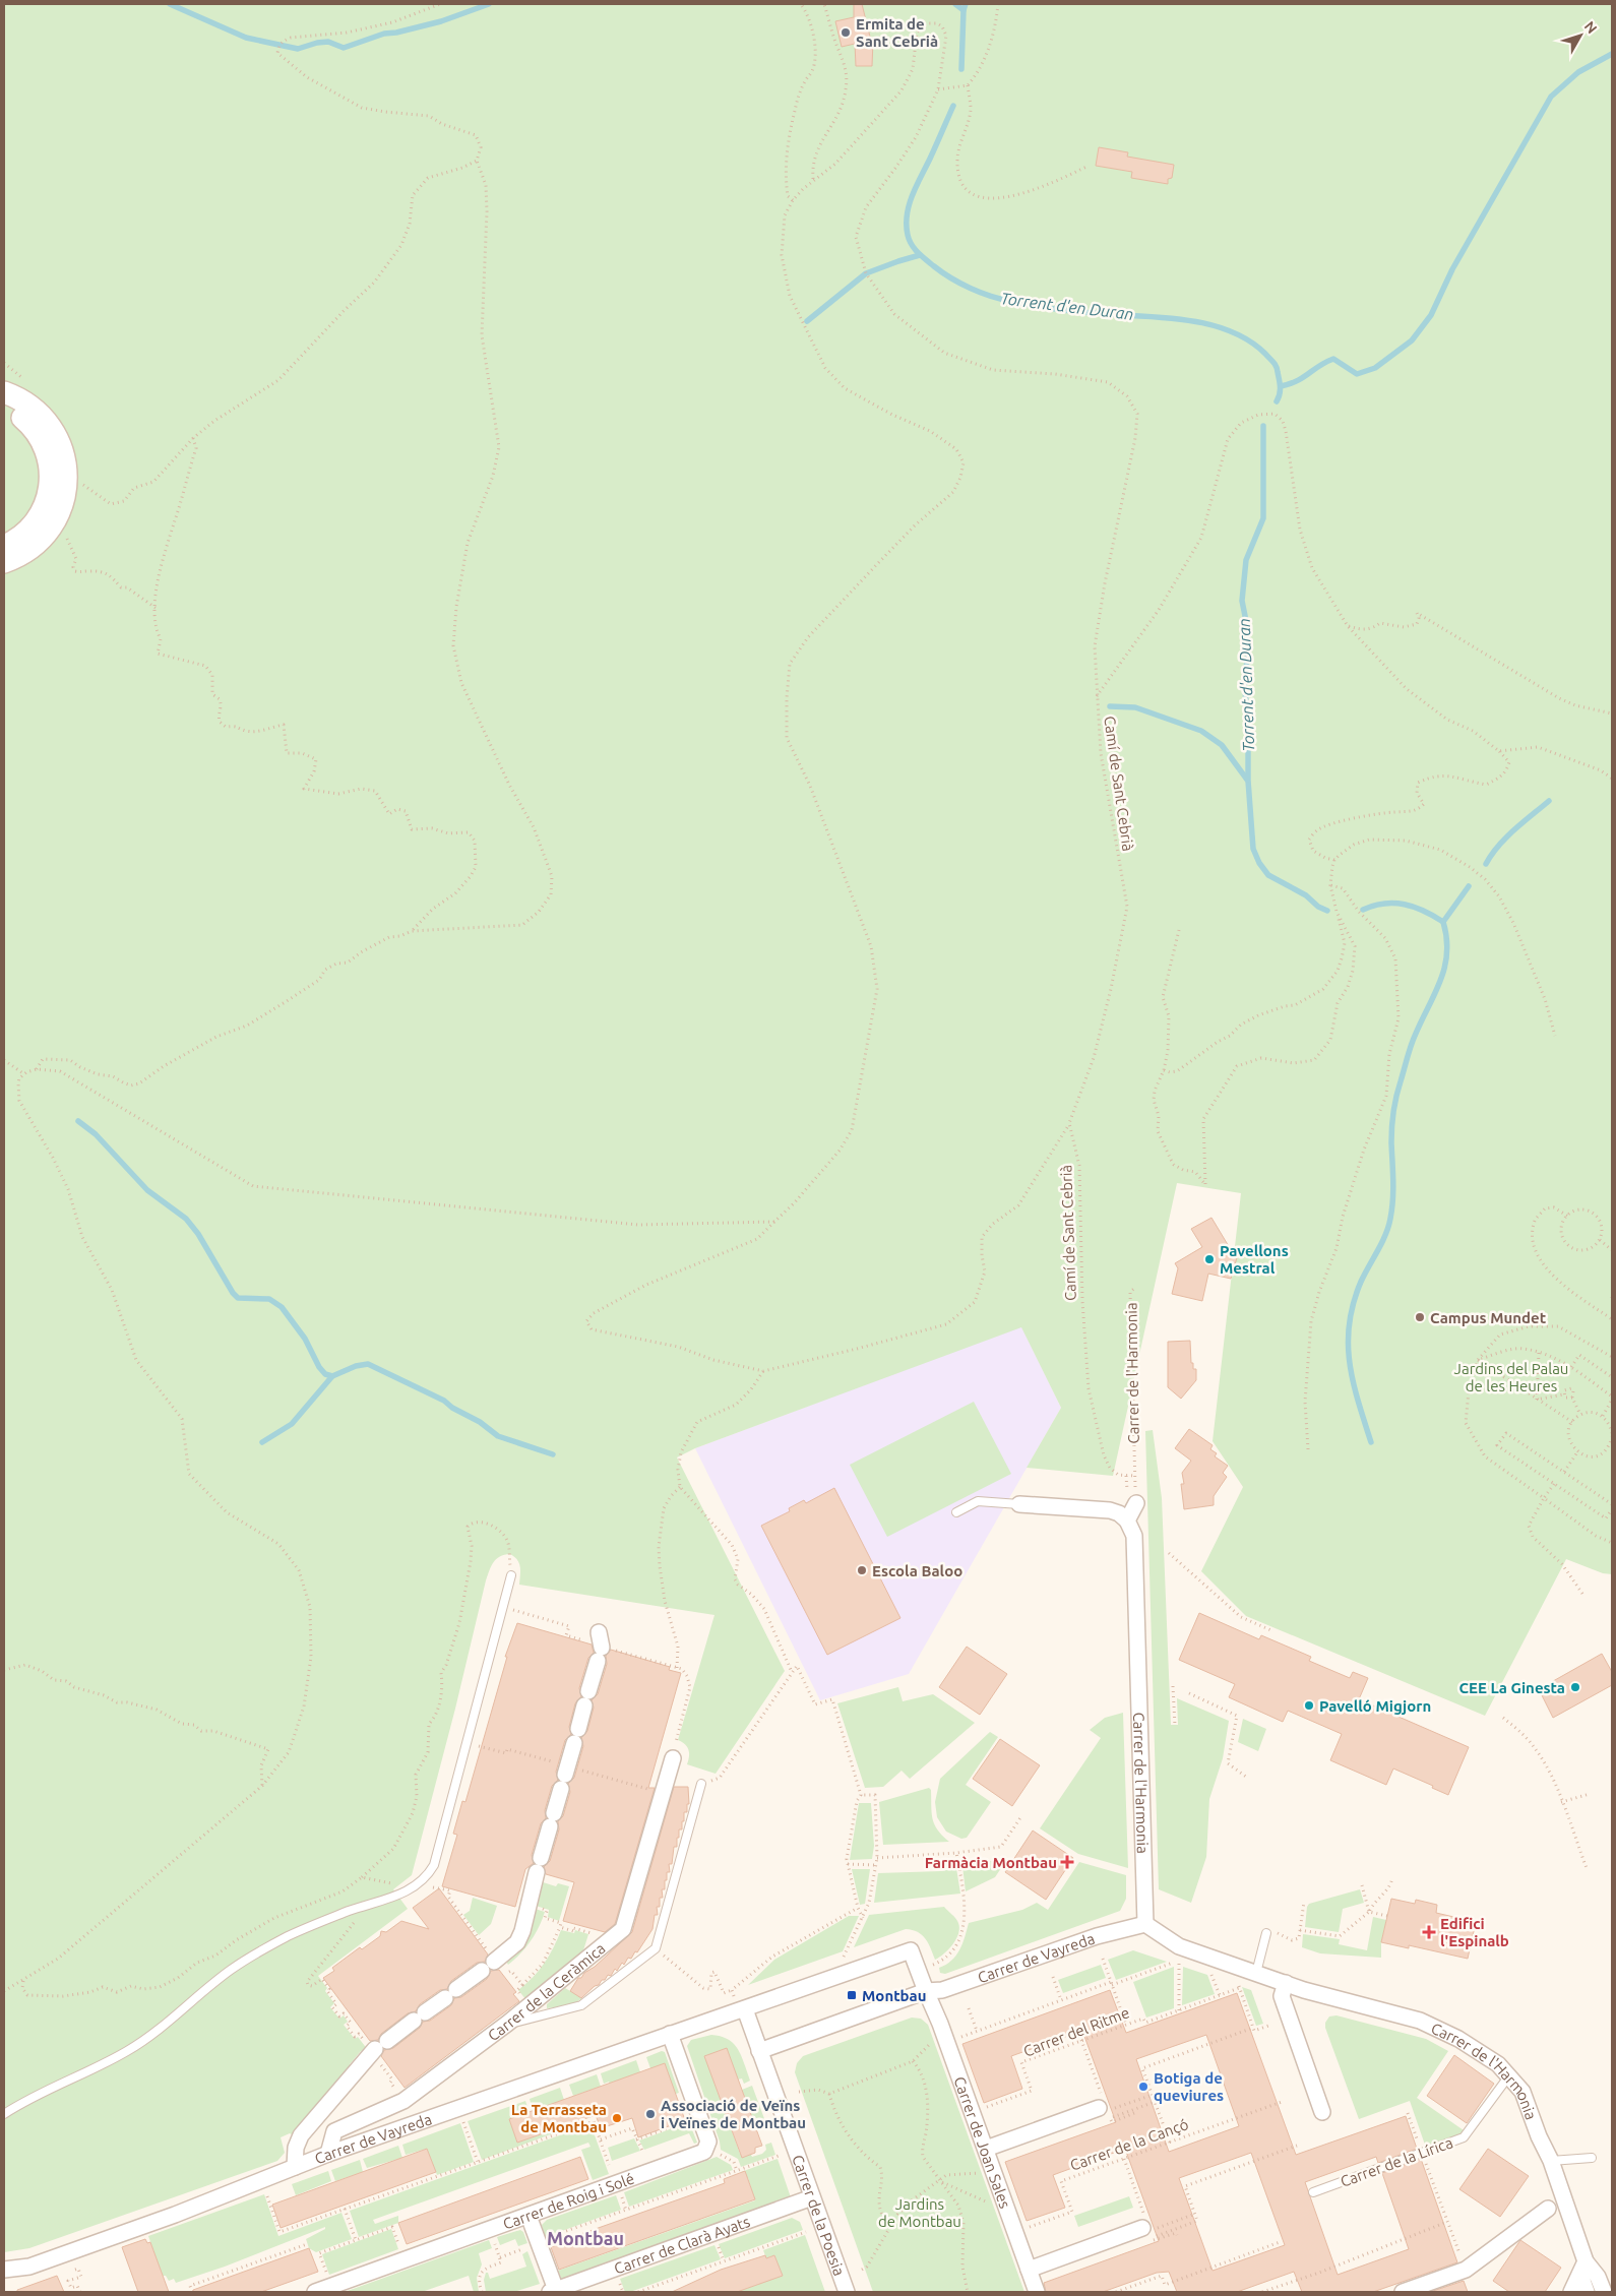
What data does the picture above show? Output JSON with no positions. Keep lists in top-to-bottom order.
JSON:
{
  "streets": {
    "street": [
      "Carrer de l'Harmonia",
      "Carrer de Vayreda",
      "Carrer de la Ceràmica",
      "Carrer de Joan Sales",
      "Carrer de Roig i Solé",
      "Carrer de la Poesia",
      "Carrer de Clarà Ayats"
    ],
    "lane": ["Carrer de la Lírica"],
    "path": ["Camí de Sant Cebrià", "Carrer del Ritme", "Carrer de la Cançó"]
  },
  "crossings": [
    ["Carrer de l'Harmonia", "Carrer de Vayreda"],
    ["Carrer de l'Harmonia", "Carrer de la Lírica"],
    ["Carrer de Vayreda", "Carrer de la Ceràmica"],
    ["Carrer de Vayreda", "Carrer de Joan Sales"],
    ["Carrer de Vayreda", "Carrer de Roig i Solé"],
    ["Carrer de Vayreda", "Carrer de la Poesia"],
    ["Carrer de la Poesia", "Carrer de Clarà Ayats"]
  ],
  "districts": ["Montbau"],
  "water": ["Torrent d'en Duran"],
  "parks": ["Jardins del Palau de les Heures", "Jardins de Montbau"],
  "places": {
    "other": [
      "Ermita de Sant Cebrià",
      "Pavellons Mestral",
      "Campus Mundet",
      "Escola Baloo",
      "CEE La Ginesta",
      "Pavelló Migjorn",
      "Botiga de queviures",
      "Associació de Veïns i Veïnes de Montbau",
      "La Terrasseta de Montbau"
    ],
    "health": ["Farmàcia Montbau", "Edifici l'Espinalb"],
    "transit": ["Montbau"]
  },
  "north": "top right"
}
